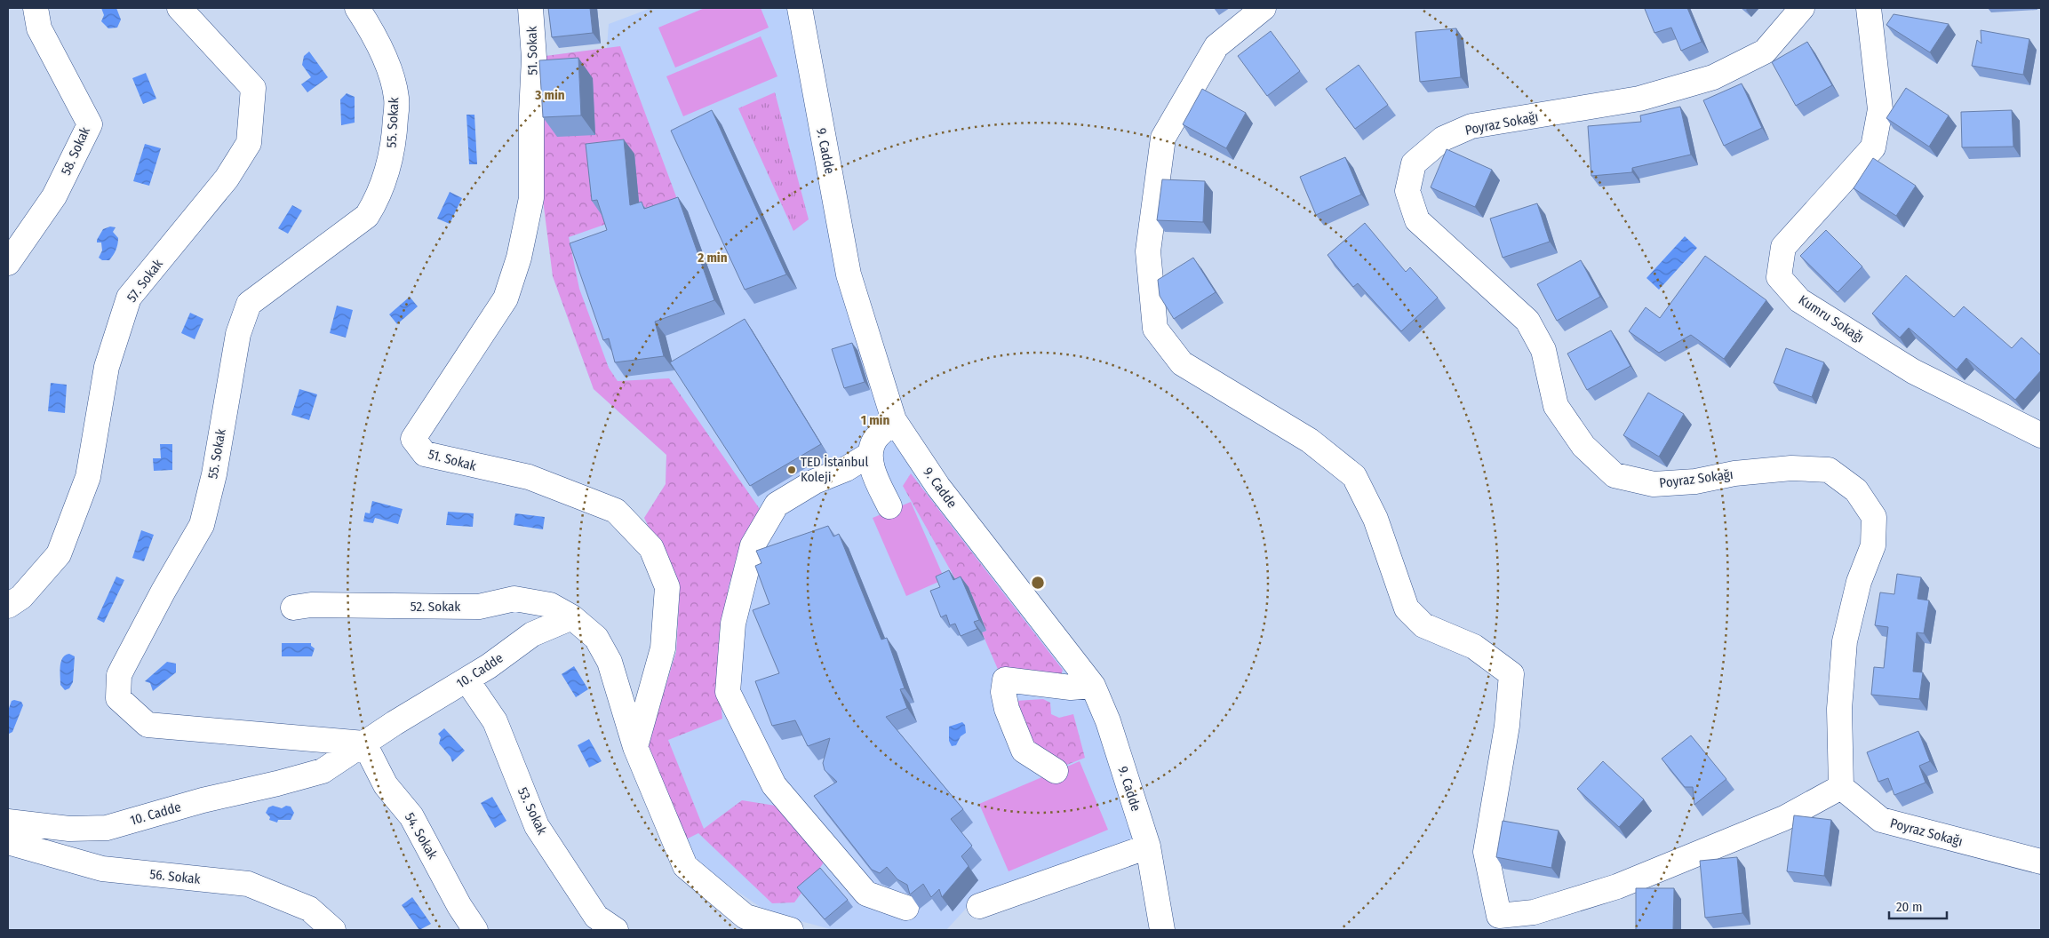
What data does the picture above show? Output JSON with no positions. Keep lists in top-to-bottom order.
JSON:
{
  "streets": {
    "street": [
      "51. Sokak",
      "55. Sokak",
      "Poyraz Sokağı",
      "58. Sokak",
      "9. Cadde",
      "57. Sokak",
      "Kumru Sokağı",
      "52. Sokak",
      "10. Cadde",
      "53. Sokak",
      "54. Sokak",
      "56. Sokak"
    ]
  },
  "crossings": [
    ["55. Sokak", "10. Cadde"],
    ["55. Sokak", "54. Sokak"],
    ["52. Sokak", "10. Cadde"],
    ["10. Cadde", "53. Sokak"],
    ["10. Cadde", "54. Sokak"]
  ],
  "places": ["TED İstanbul Koleji"],
  "scale_bar": "20 m",
  "rings": ["3 min", "2 min", "1 min"]
}
